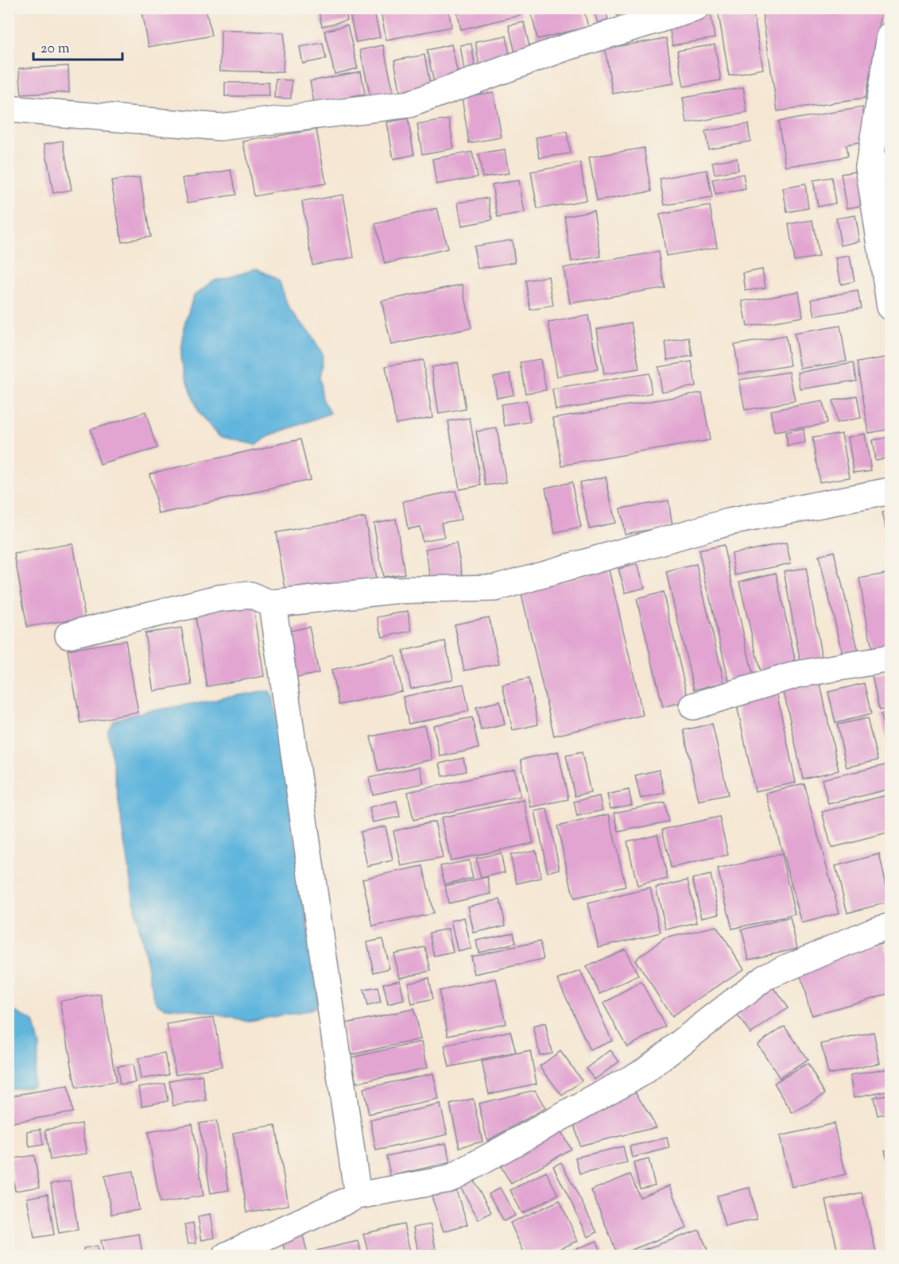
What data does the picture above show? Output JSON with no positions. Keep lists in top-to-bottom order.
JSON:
{
  "scale_bar": "20 m"
}
